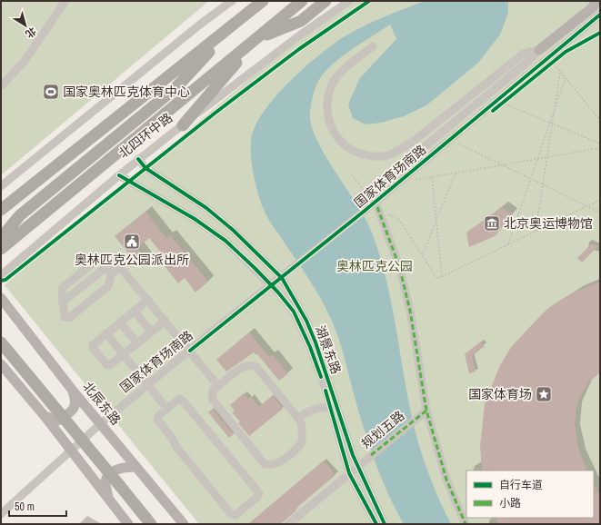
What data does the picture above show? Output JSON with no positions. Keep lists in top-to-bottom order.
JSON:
{
  "streets": {
    "highway": ["北四环中路"],
    "main road": ["北辰东路"],
    "street": ["国家体育场南路", "湖景东路", "规划五路"]
  },
  "crossings": [
    ["北四环中路", "湖景东路"],
    ["国家体育场南路", "湖景东路"],
    ["国家体育场南路", "北辰东路"],
    ["湖景东路", "规划五路"]
  ],
  "parks": ["奥林匹克公园"],
  "places": {
    "sports": ["国家奥林匹克体育中心"],
    "museum": ["北京奥运博物馆"],
    "public building": ["奥林匹克公园派出所"],
    "place": ["国家体育场"]
  },
  "legend": ["自行车道", "小路"],
  "scale_bar": "50 m",
  "north": "bottom right"
}
